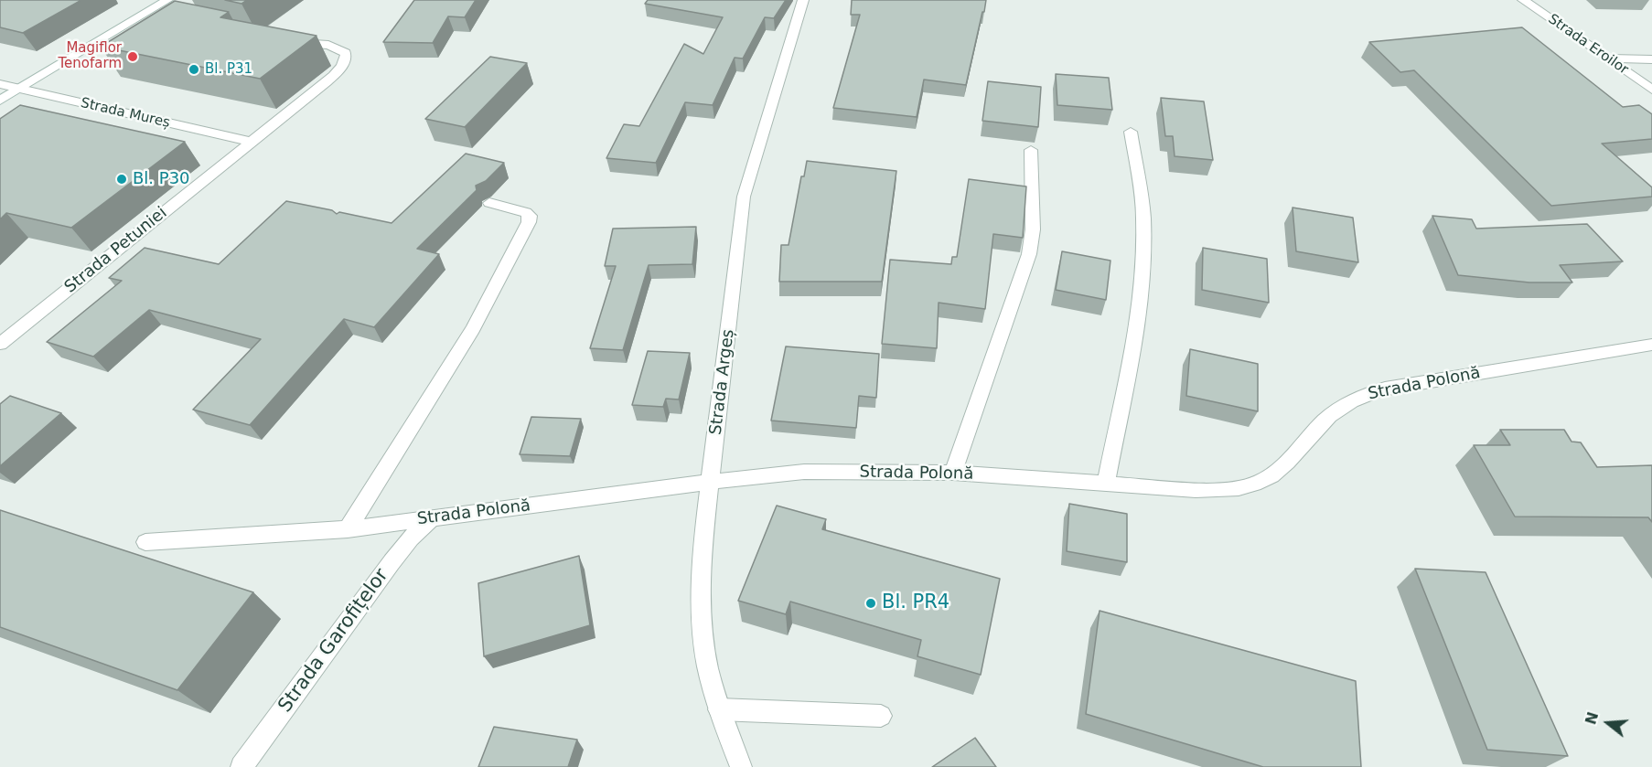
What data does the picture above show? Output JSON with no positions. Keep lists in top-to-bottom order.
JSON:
{
  "streets": {
    "street": [
      "Strada Eroilor",
      "Strada Mureș",
      "Strada Petuniei",
      "Strada Argeș",
      "Strada Polonă",
      "Strada Garofițelor"
    ]
  },
  "crossings": [
    ["Strada Mureș", "Strada Petuniei"],
    ["Strada Argeș", "Strada Polonă"],
    ["Strada Polonă", "Strada Garofițelor"]
  ],
  "places": [
    "Magiflor Tenofarm",
    "Bl. P31",
    "Bl. P30",
    "Bl. PR4"
  ],
  "north": "left"
}
